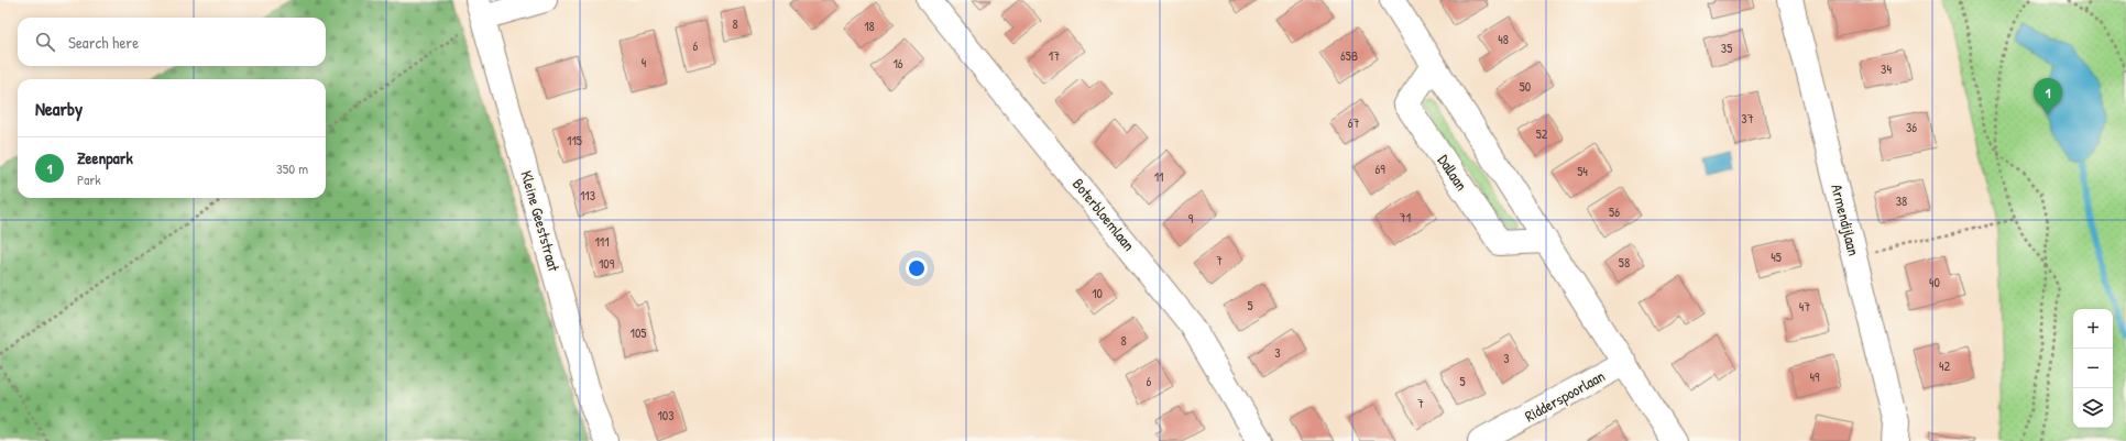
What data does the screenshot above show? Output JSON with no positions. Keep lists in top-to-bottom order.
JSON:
{
  "streets": {
    "street": [
      "Dallaan",
      "Boterbloemlaan",
      "Armendijlaan",
      "Kleine Geeststraat",
      "Ridderspoorlaan"
    ]
  },
  "house_numbers": [
    "8",
    "18",
    "48",
    "6",
    "35",
    "17",
    "65B",
    "4",
    "16",
    "34",
    "50",
    "37",
    "67",
    "36",
    "52",
    "115",
    "69",
    "54",
    "11",
    "113",
    "38",
    "56",
    "71",
    "9",
    "111",
    "45",
    "7",
    "58",
    "109",
    "40",
    "10",
    "5",
    "47",
    "105",
    "8",
    "3",
    "3",
    "42",
    "49",
    "6",
    "5",
    "7",
    "103"
  ],
  "page": {
    "search": "Search here",
    "pins": "1",
    "heading": "Nearby",
    "list": [
      {
        "mark": "1",
        "name": "Zeenpark",
        "note": "Park",
        "value": "350 m"
      }
    ],
    "map_buttons": ["+", "−"]
  }
}
